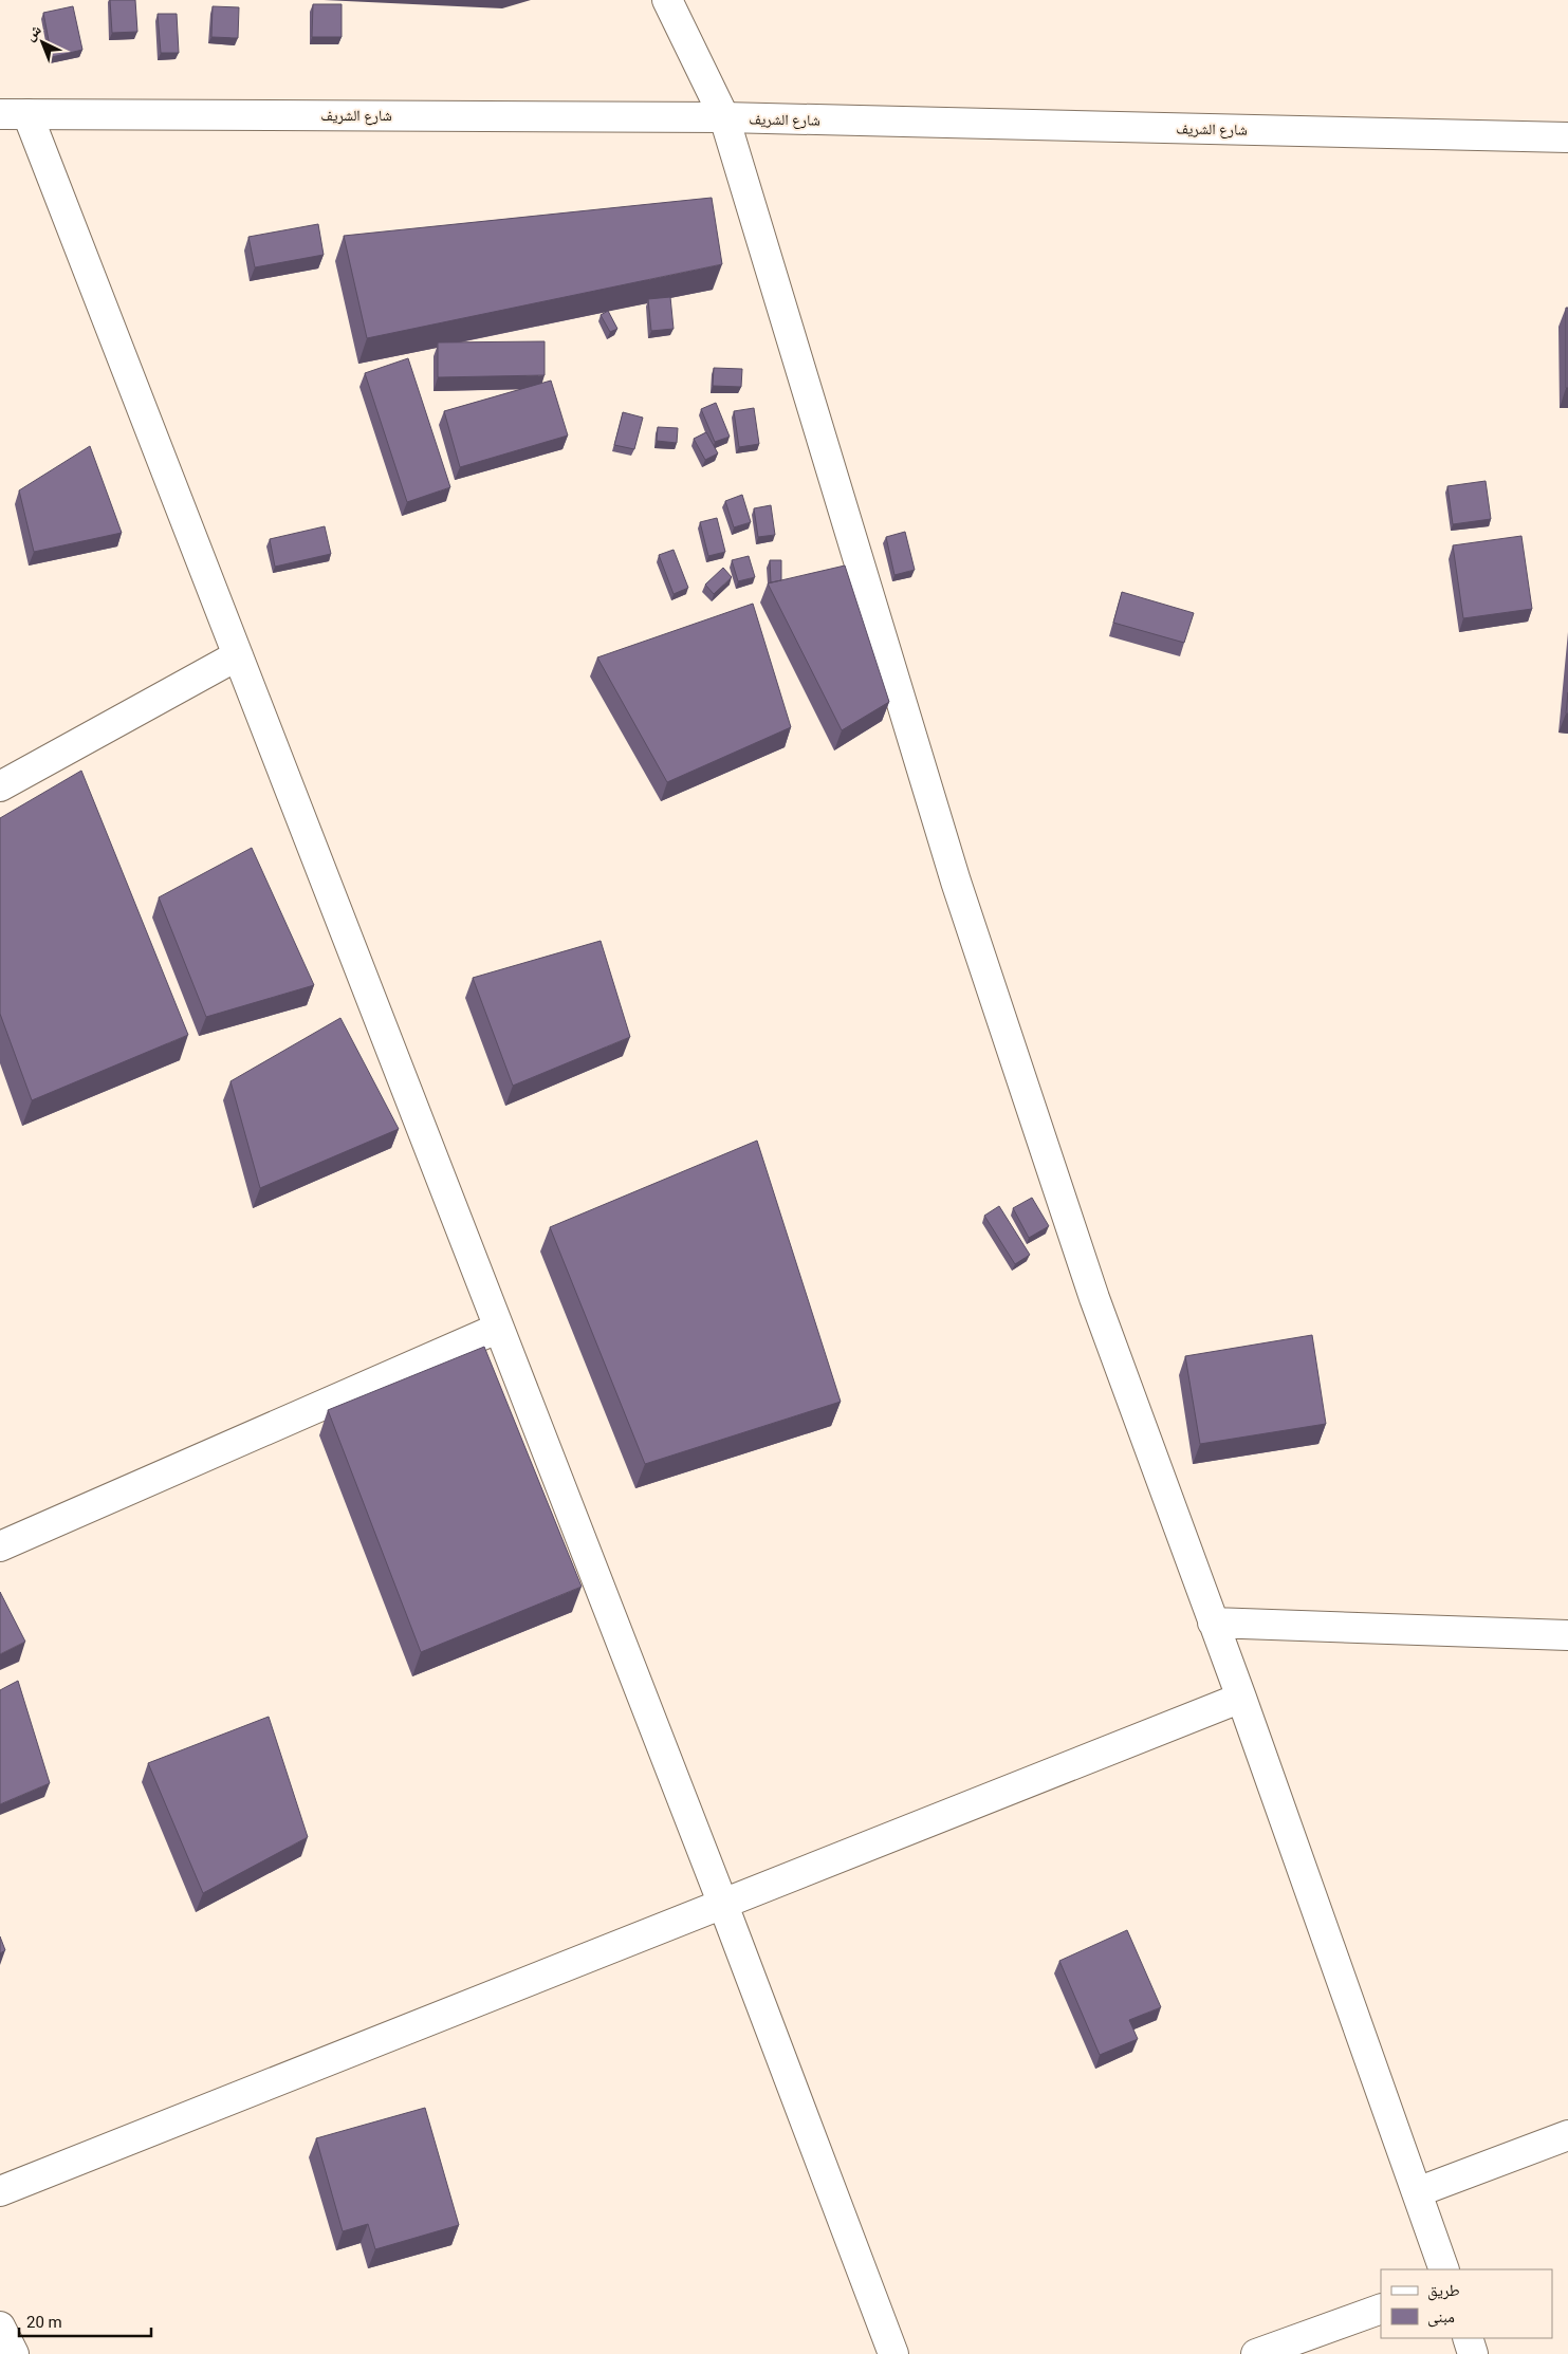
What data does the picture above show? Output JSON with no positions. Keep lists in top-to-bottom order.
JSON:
{
  "streets": {
    "street": ["شارع الشريف"]
  },
  "legend": ["طريق", "مبنى"],
  "scale_bar": "20 m",
  "north": "top left"
}
